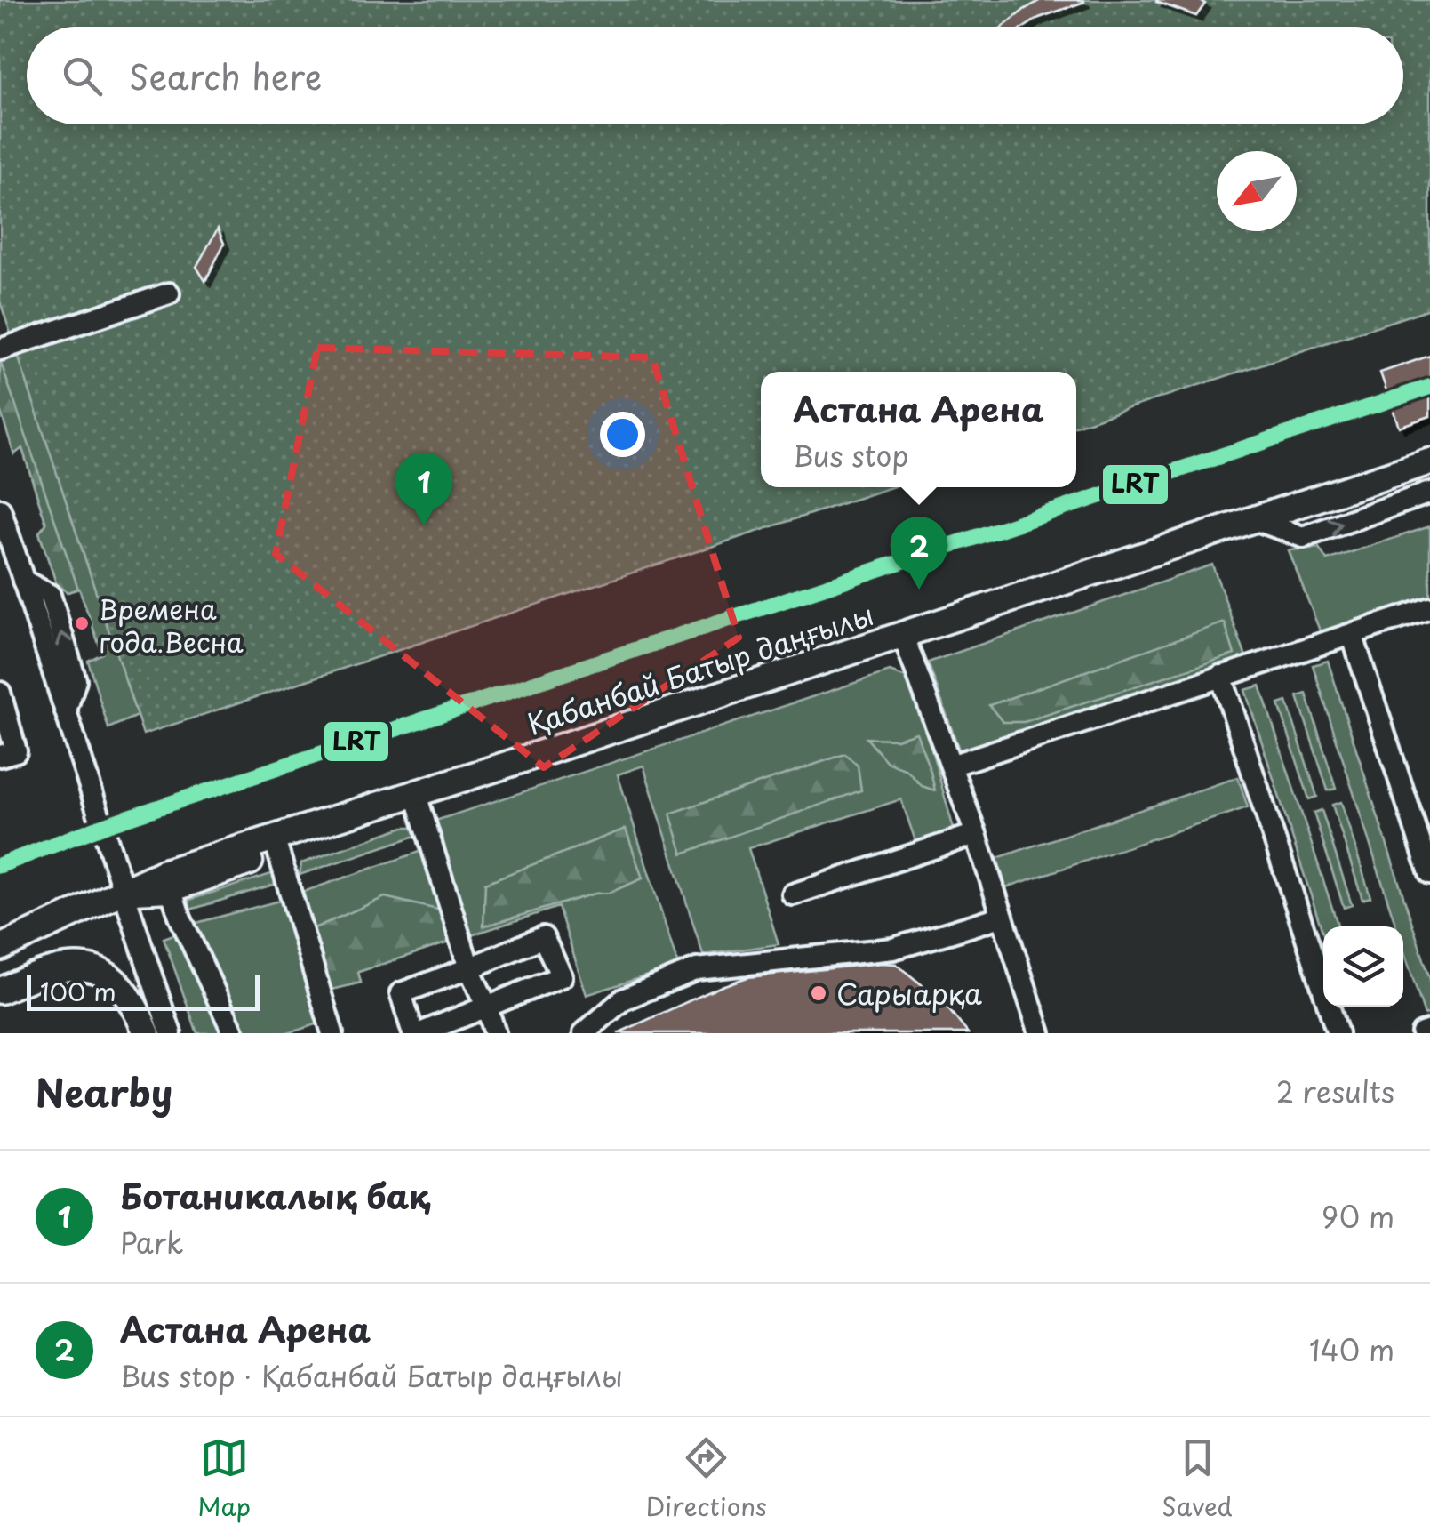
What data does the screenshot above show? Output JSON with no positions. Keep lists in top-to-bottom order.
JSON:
{
  "streets": {
    "main road": ["Қабанбай Батыр даңғылы"]
  },
  "places": ["Времена года.Весна", "Сарыарқа"],
  "lines": ["transit line LRT"],
  "scale_bar": "100 m",
  "north": "bottom left",
  "page": {
    "search": "Search here",
    "popup": ["Астана Арена", "Bus stop"],
    "pins": ["1", "2"],
    "scale": "100 m",
    "heading": ["Nearby", "2 results"],
    "list": [
      {
        "mark": "1",
        "name": "Ботаникалық бақ",
        "note": "Park",
        "value": "90 m"
      },
      {
        "mark": "2",
        "name": "Астана Арена",
        "note": "Bus stop · Қабанбай Батыр даңғылы",
        "value": "140 m"
      }
    ],
    "nav": ["Map", "Directions", "Saved"]
  }
}
